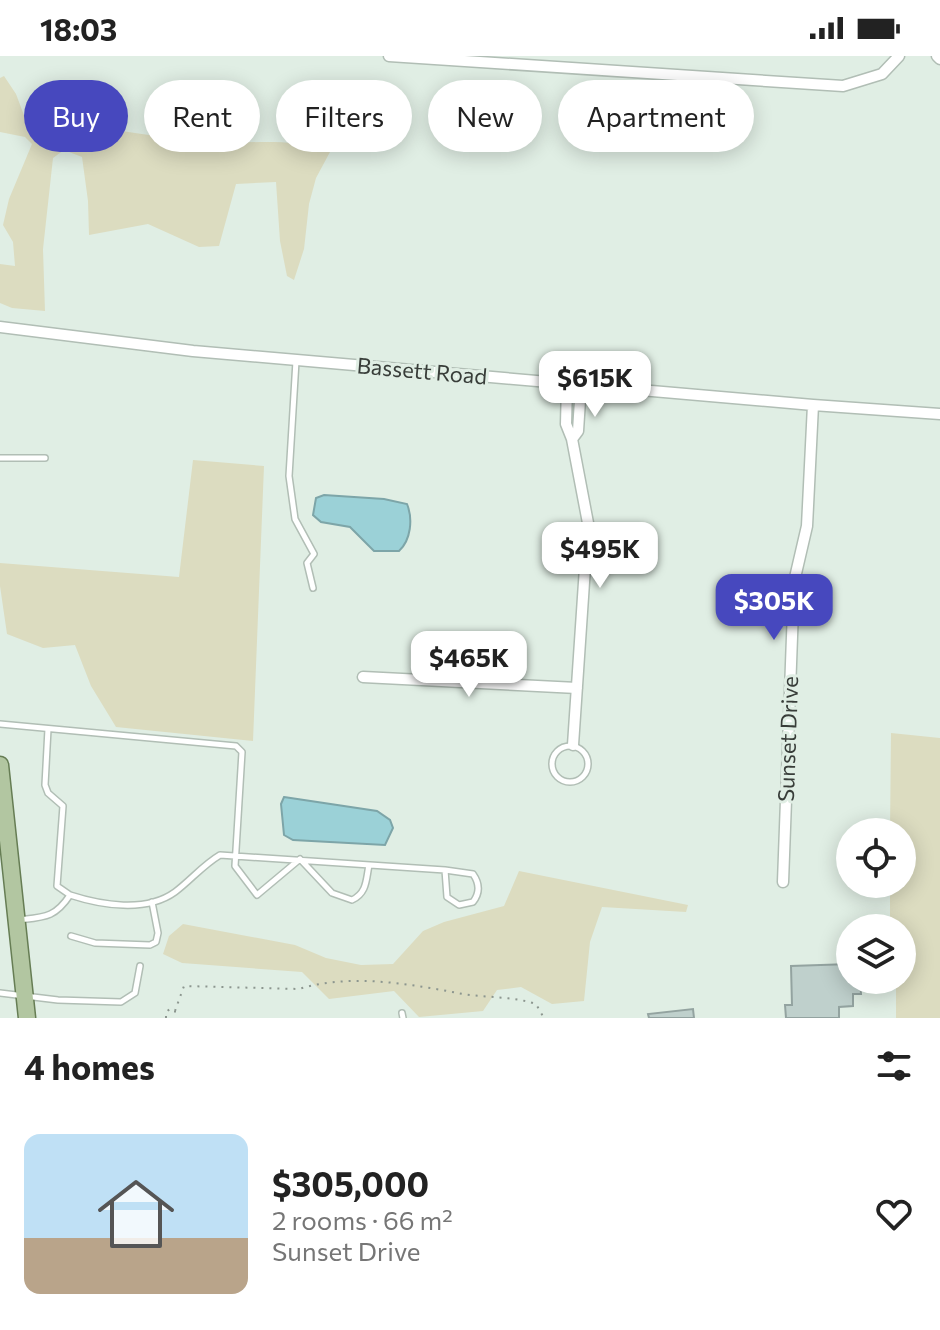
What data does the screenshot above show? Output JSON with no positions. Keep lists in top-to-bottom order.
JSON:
{
  "streets": {
    "street": ["Bassett Road", "Sunset Drive"]
  },
  "crossings": [
    ["Bassett Road", "Sunset Drive"]
  ],
  "page": {
    "status": "18:03",
    "chip": [
      "Buy",
      "Rent",
      "Filters",
      "New",
      "Apartment"
    ],
    "price": [
      "$615K",
      "$495K",
      "$305K",
      "$465K"
    ],
    "heading": "4 homes",
    "list": [
      {
        "name": "$305,000",
        "note": "2 rooms · 66 m² · Sunset Drive"
      }
    ]
  }
}
